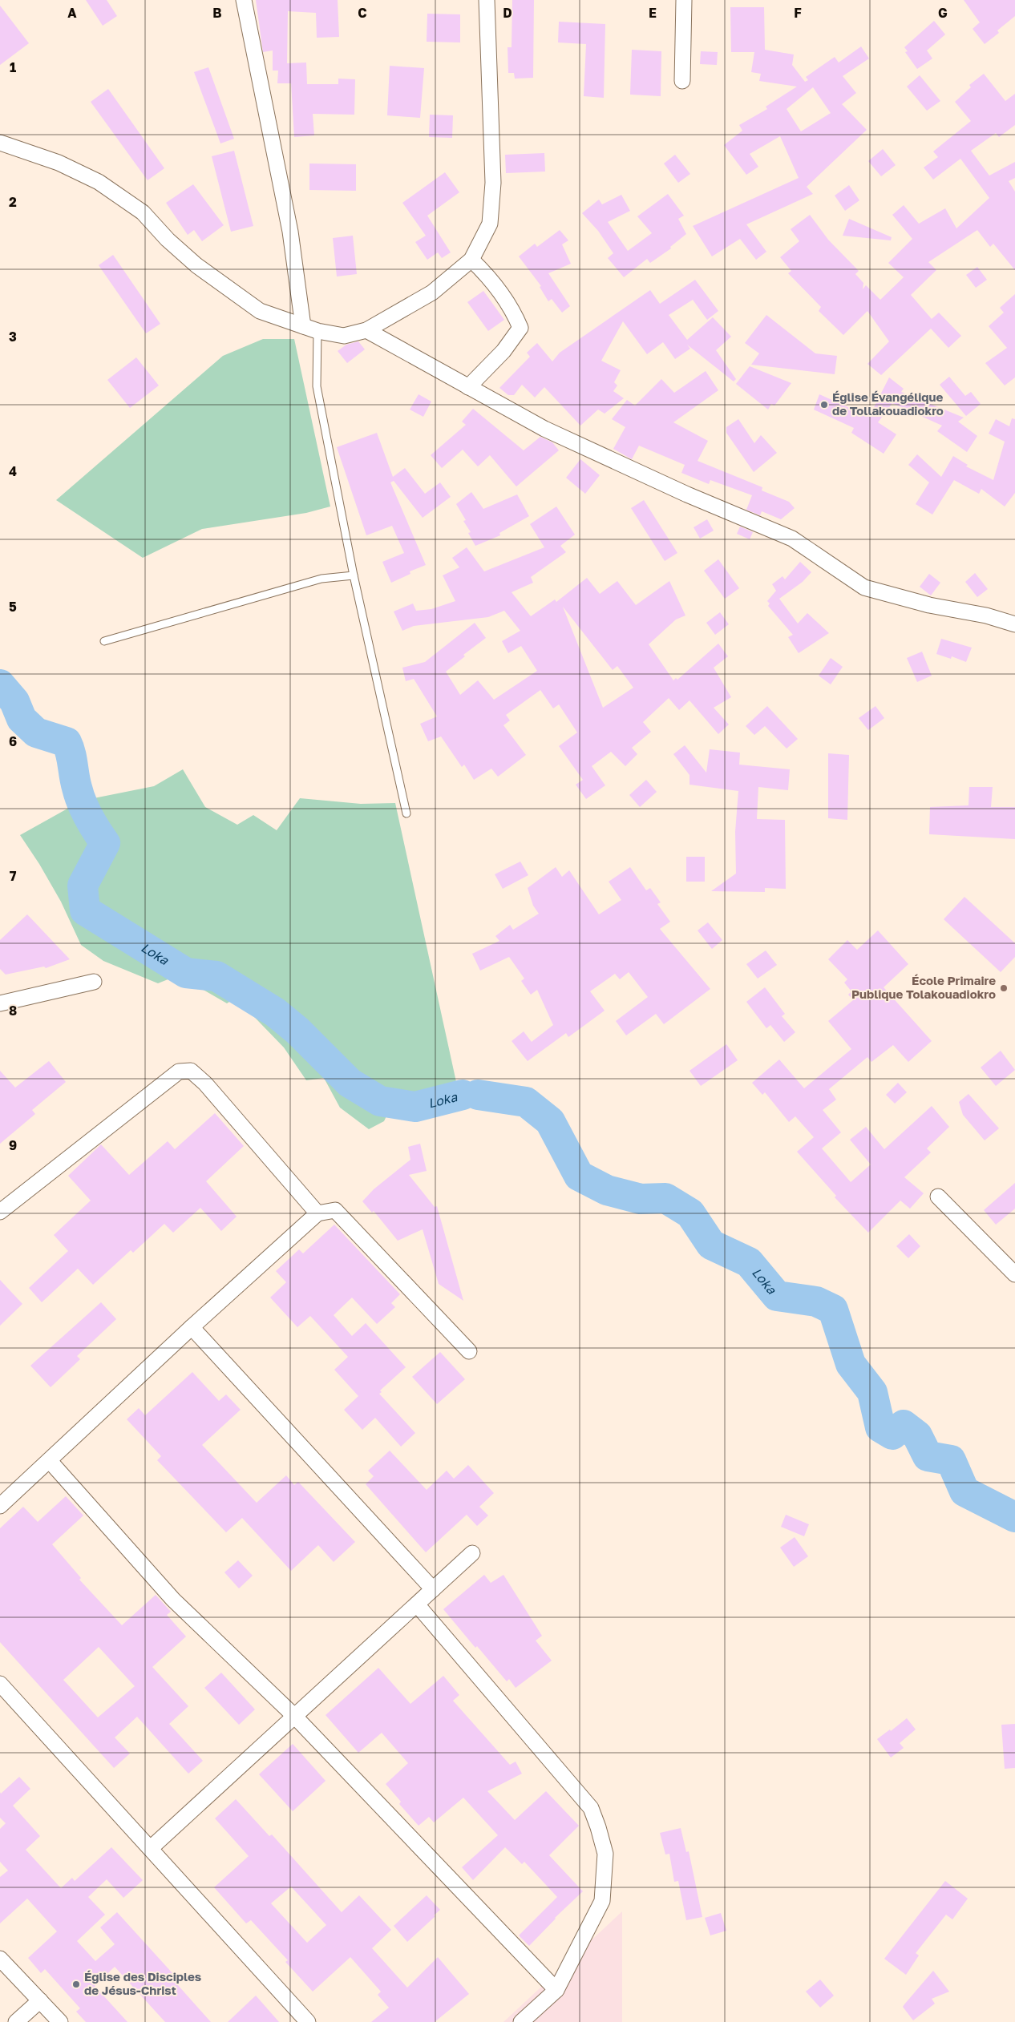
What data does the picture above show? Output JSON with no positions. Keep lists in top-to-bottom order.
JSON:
{
  "water": ["Loka"],
  "places": ["Église Évangélique de Tollakouadiokro", "École Primaire Publique Tolakouadiokro", "Église des Disciples de Jésus-Christ"],
  "grid": {
    "columns": [
      "A",
      "B",
      "C",
      "D",
      "E",
      "F",
      "G"
    ],
    "rows": [
      "1",
      "2",
      "3",
      "4",
      "5",
      "6",
      "7",
      "8",
      "9"
    ]
  }
}
